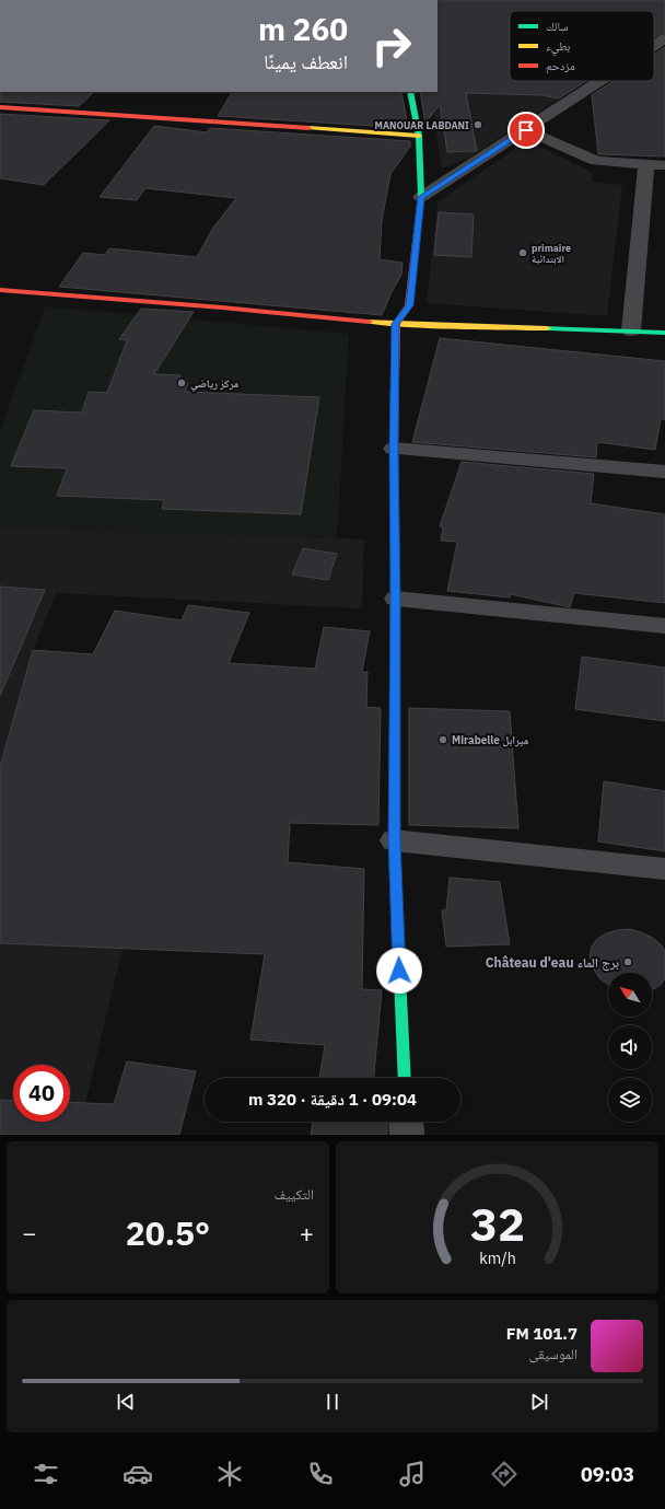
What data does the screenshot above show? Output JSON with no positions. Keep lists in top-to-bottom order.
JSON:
{
  "places": [
    "MANOUAR LABDANI",
    "primaire الابتدائية",
    "مركز رياضي",
    "Mirabelle ميرابل",
    "Château d'eau برج الماء"
  ],
  "legend": ["سالك", "بطيء", "مزدحم"],
  "north": "top left",
  "page": {
    "turn": ["260 m", "انعطف يمينًا"],
    "limit": "40",
    "trip": "09:04 · 1 دقيقة · 320 m",
    "tile": "التكييف",
    "heat": ["−", "20.5°", "+"],
    "song": ["101.7 FM", "الموسيقى"],
    "tabs": "09:03",
    "gauge": ["32", "km/h"]
  }
}
